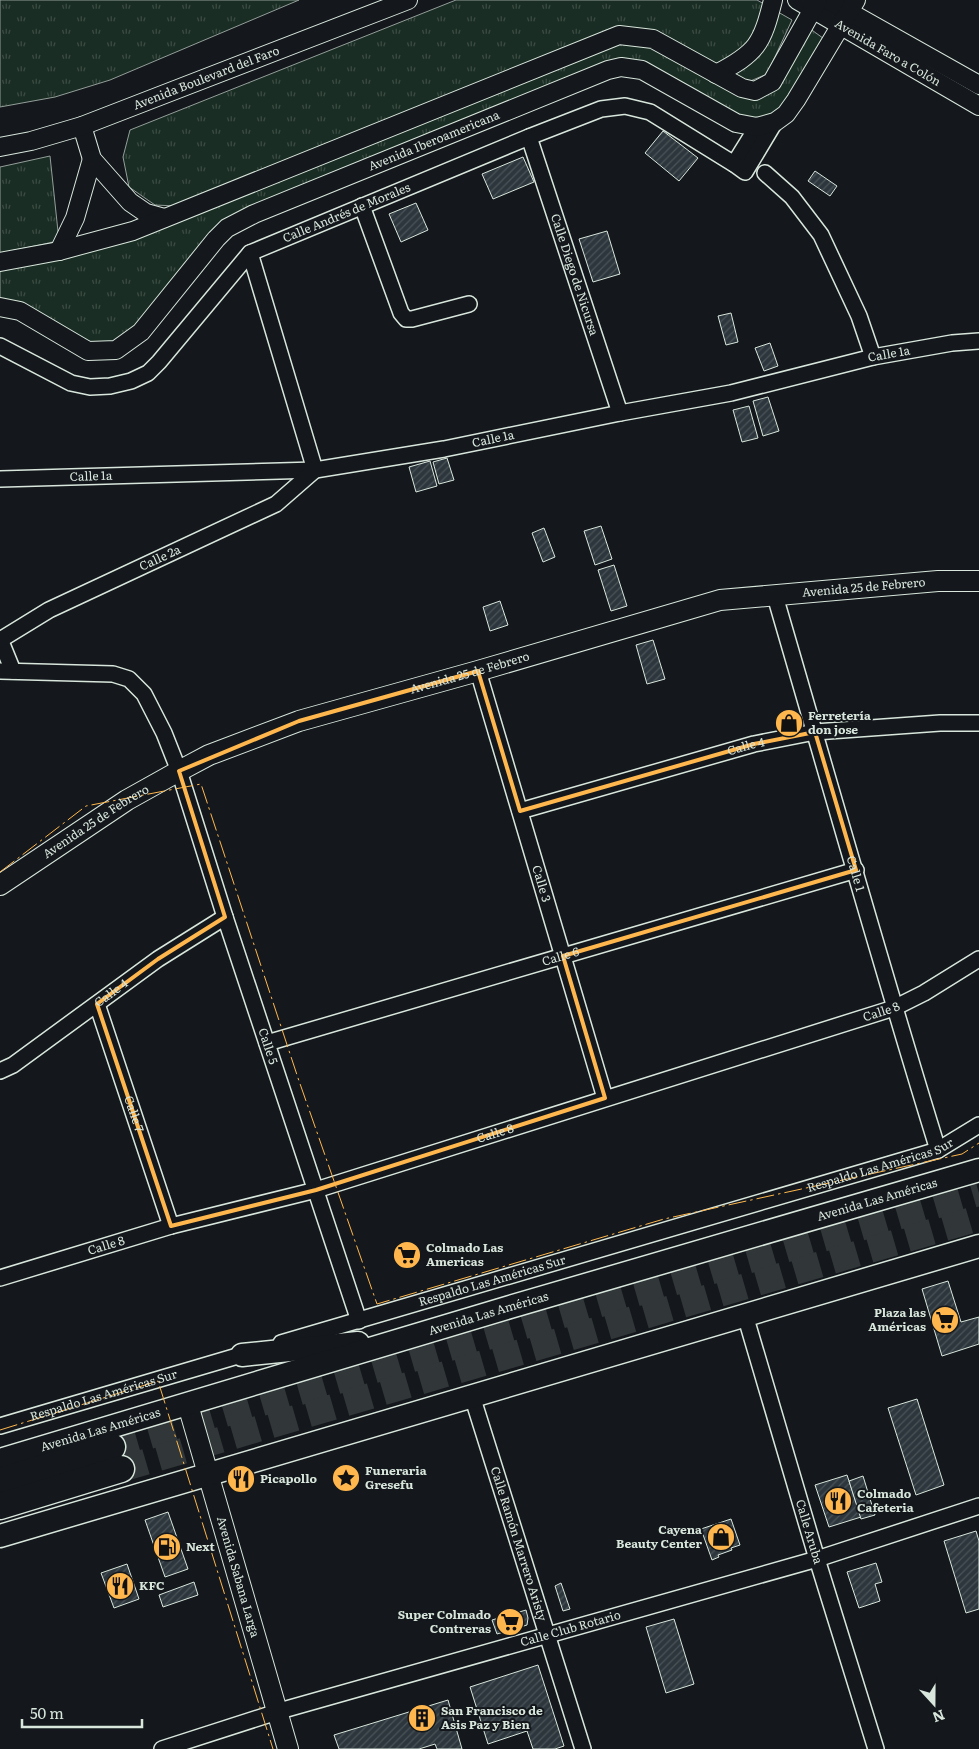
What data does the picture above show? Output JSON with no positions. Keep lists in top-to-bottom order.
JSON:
{
  "streets": {
    "main road": ["Avenida 25 de Febrero", "Avenida Las Américas", "Avenida Sabana Larga"],
    "street": [
      "Avenida Faro a Colón",
      "Avenida Boulevard del Faro",
      "Avenida Iberoamericana",
      "Calle Andrés de Morales",
      "Calle Diego de Nicursa",
      "Calle 1a",
      "Calle 2a",
      "Calle 4",
      "Calle 1",
      "Calle 3",
      "Calle 6",
      "Calle 8",
      "Calle 5",
      "Calle 7",
      "Respaldo Las Américas Sur",
      "Calle Aruba",
      "Calle Ramón Marrero Aristy",
      "Calle Club Rotario"
    ]
  },
  "crossings": [
    ["Avenida Faro a Colón", "Avenida Iberoamericana"],
    ["Calle Andrés de Morales", "Calle Diego de Nicursa"],
    ["Calle Diego de Nicursa", "Calle 1a"],
    ["Calle 1a", "Calle 2a"],
    ["Avenida 25 de Febrero", "Calle 1"],
    ["Avenida 25 de Febrero", "Calle 3"],
    ["Avenida 25 de Febrero", "Calle 5"],
    ["Calle 4", "Calle 1"],
    ["Calle 4", "Calle 3"],
    ["Calle 4", "Calle 5"],
    ["Calle 4", "Calle 7"],
    ["Calle 1", "Calle 6"],
    ["Calle 1", "Calle 8"],
    ["Calle 1", "Respaldo Las Américas Sur"],
    ["Calle 3", "Calle 6"],
    ["Calle 3", "Calle 8"],
    ["Calle 6", "Calle 5"],
    ["Calle 8", "Calle 5"],
    ["Calle 8", "Calle 7"],
    ["Calle 5", "Respaldo Las Américas Sur"],
    ["Avenida Las Américas", "Avenida Sabana Larga"],
    ["Calle Aruba", "Calle Club Rotario"],
    ["Calle Ramón Marrero Aristy", "Calle Club Rotario"],
    ["Avenida Sabana Larga", "Calle Club Rotario"]
  ],
  "places": {
    "shop": ["Ferretería don jose", "Cayena Beauty Center"],
    "supermarket": ["Colmado Las Americas", "Plaza las Américas", "Super Colmado Contreras"],
    "place": ["Funeraria Gresefu"],
    "restaurant": ["Picapollo", "Colmado Cafeteria", "KFC"],
    "fuel station": ["Next"],
    "building": ["San Francisco de Asis Paz y Bien"]
  },
  "scale_bar": "50 m",
  "north": "bottom"
}
